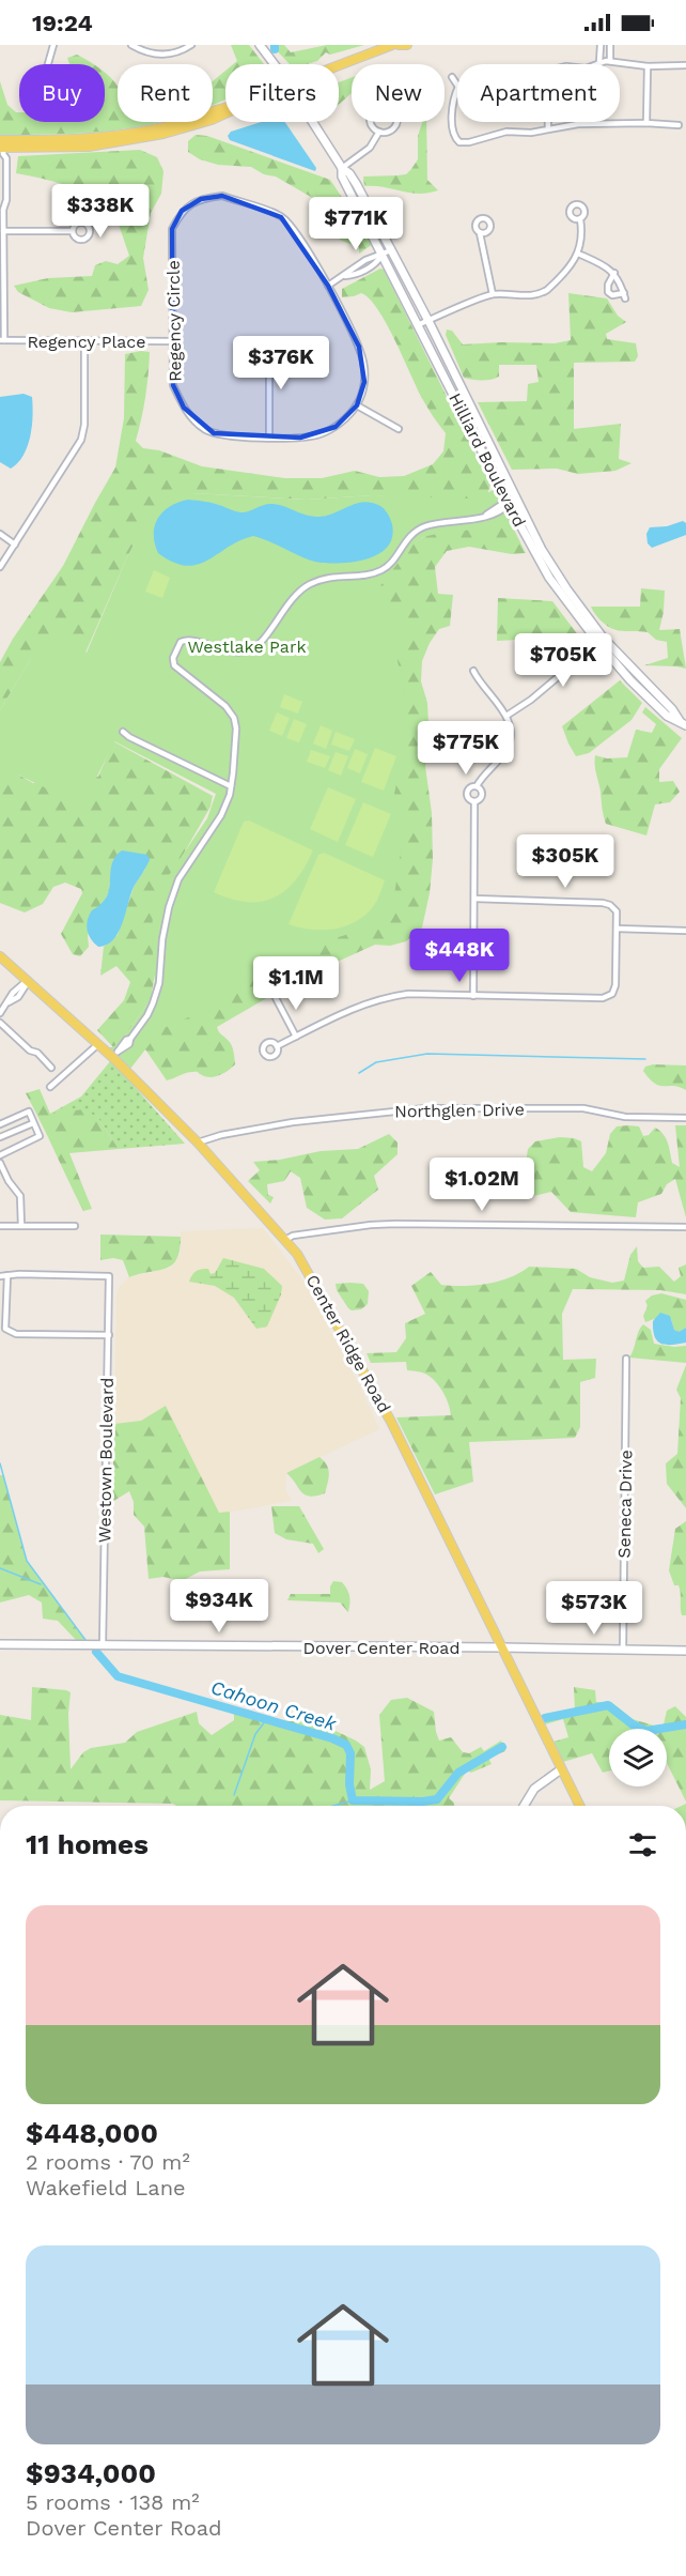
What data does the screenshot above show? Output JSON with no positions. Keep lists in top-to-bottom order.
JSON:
{
  "streets": {
    "main road": ["Hilliard Boulevard", "Center Ridge Road", "Dover Center Road"],
    "street": [
      "Regency Circle",
      "Regency Place",
      "Northglen Drive",
      "Westown Boulevard",
      "Seneca Drive"
    ]
  },
  "crossings": [
    ["Regency Circle", "Regency Place"],
    ["Northglen Drive", "Center Ridge Road"],
    ["Center Ridge Road", "Dover Center Road"],
    ["Westown Boulevard", "Dover Center Road"],
    ["Seneca Drive", "Dover Center Road"]
  ],
  "water": ["Cahoon Creek"],
  "parks": ["Westlake Park"],
  "page": {
    "status": "19:24",
    "chip": [
      "Buy",
      "Rent",
      "Filters",
      "New",
      "Apartment"
    ],
    "price": [
      "$338K",
      "$771K",
      "$376K",
      "$705K",
      "$775K",
      "$305K",
      "$448K",
      "$1.1M",
      "$1.02M",
      "$934K",
      "$573K"
    ],
    "heading": "11 homes",
    "list": [
      {
        "name": "$448,000",
        "note": "2 rooms · 70 m² · Wakefield Lane"
      },
      {
        "name": "$934,000",
        "note": "5 rooms · 138 m² · Dover Center Road"
      }
    ]
  }
}
